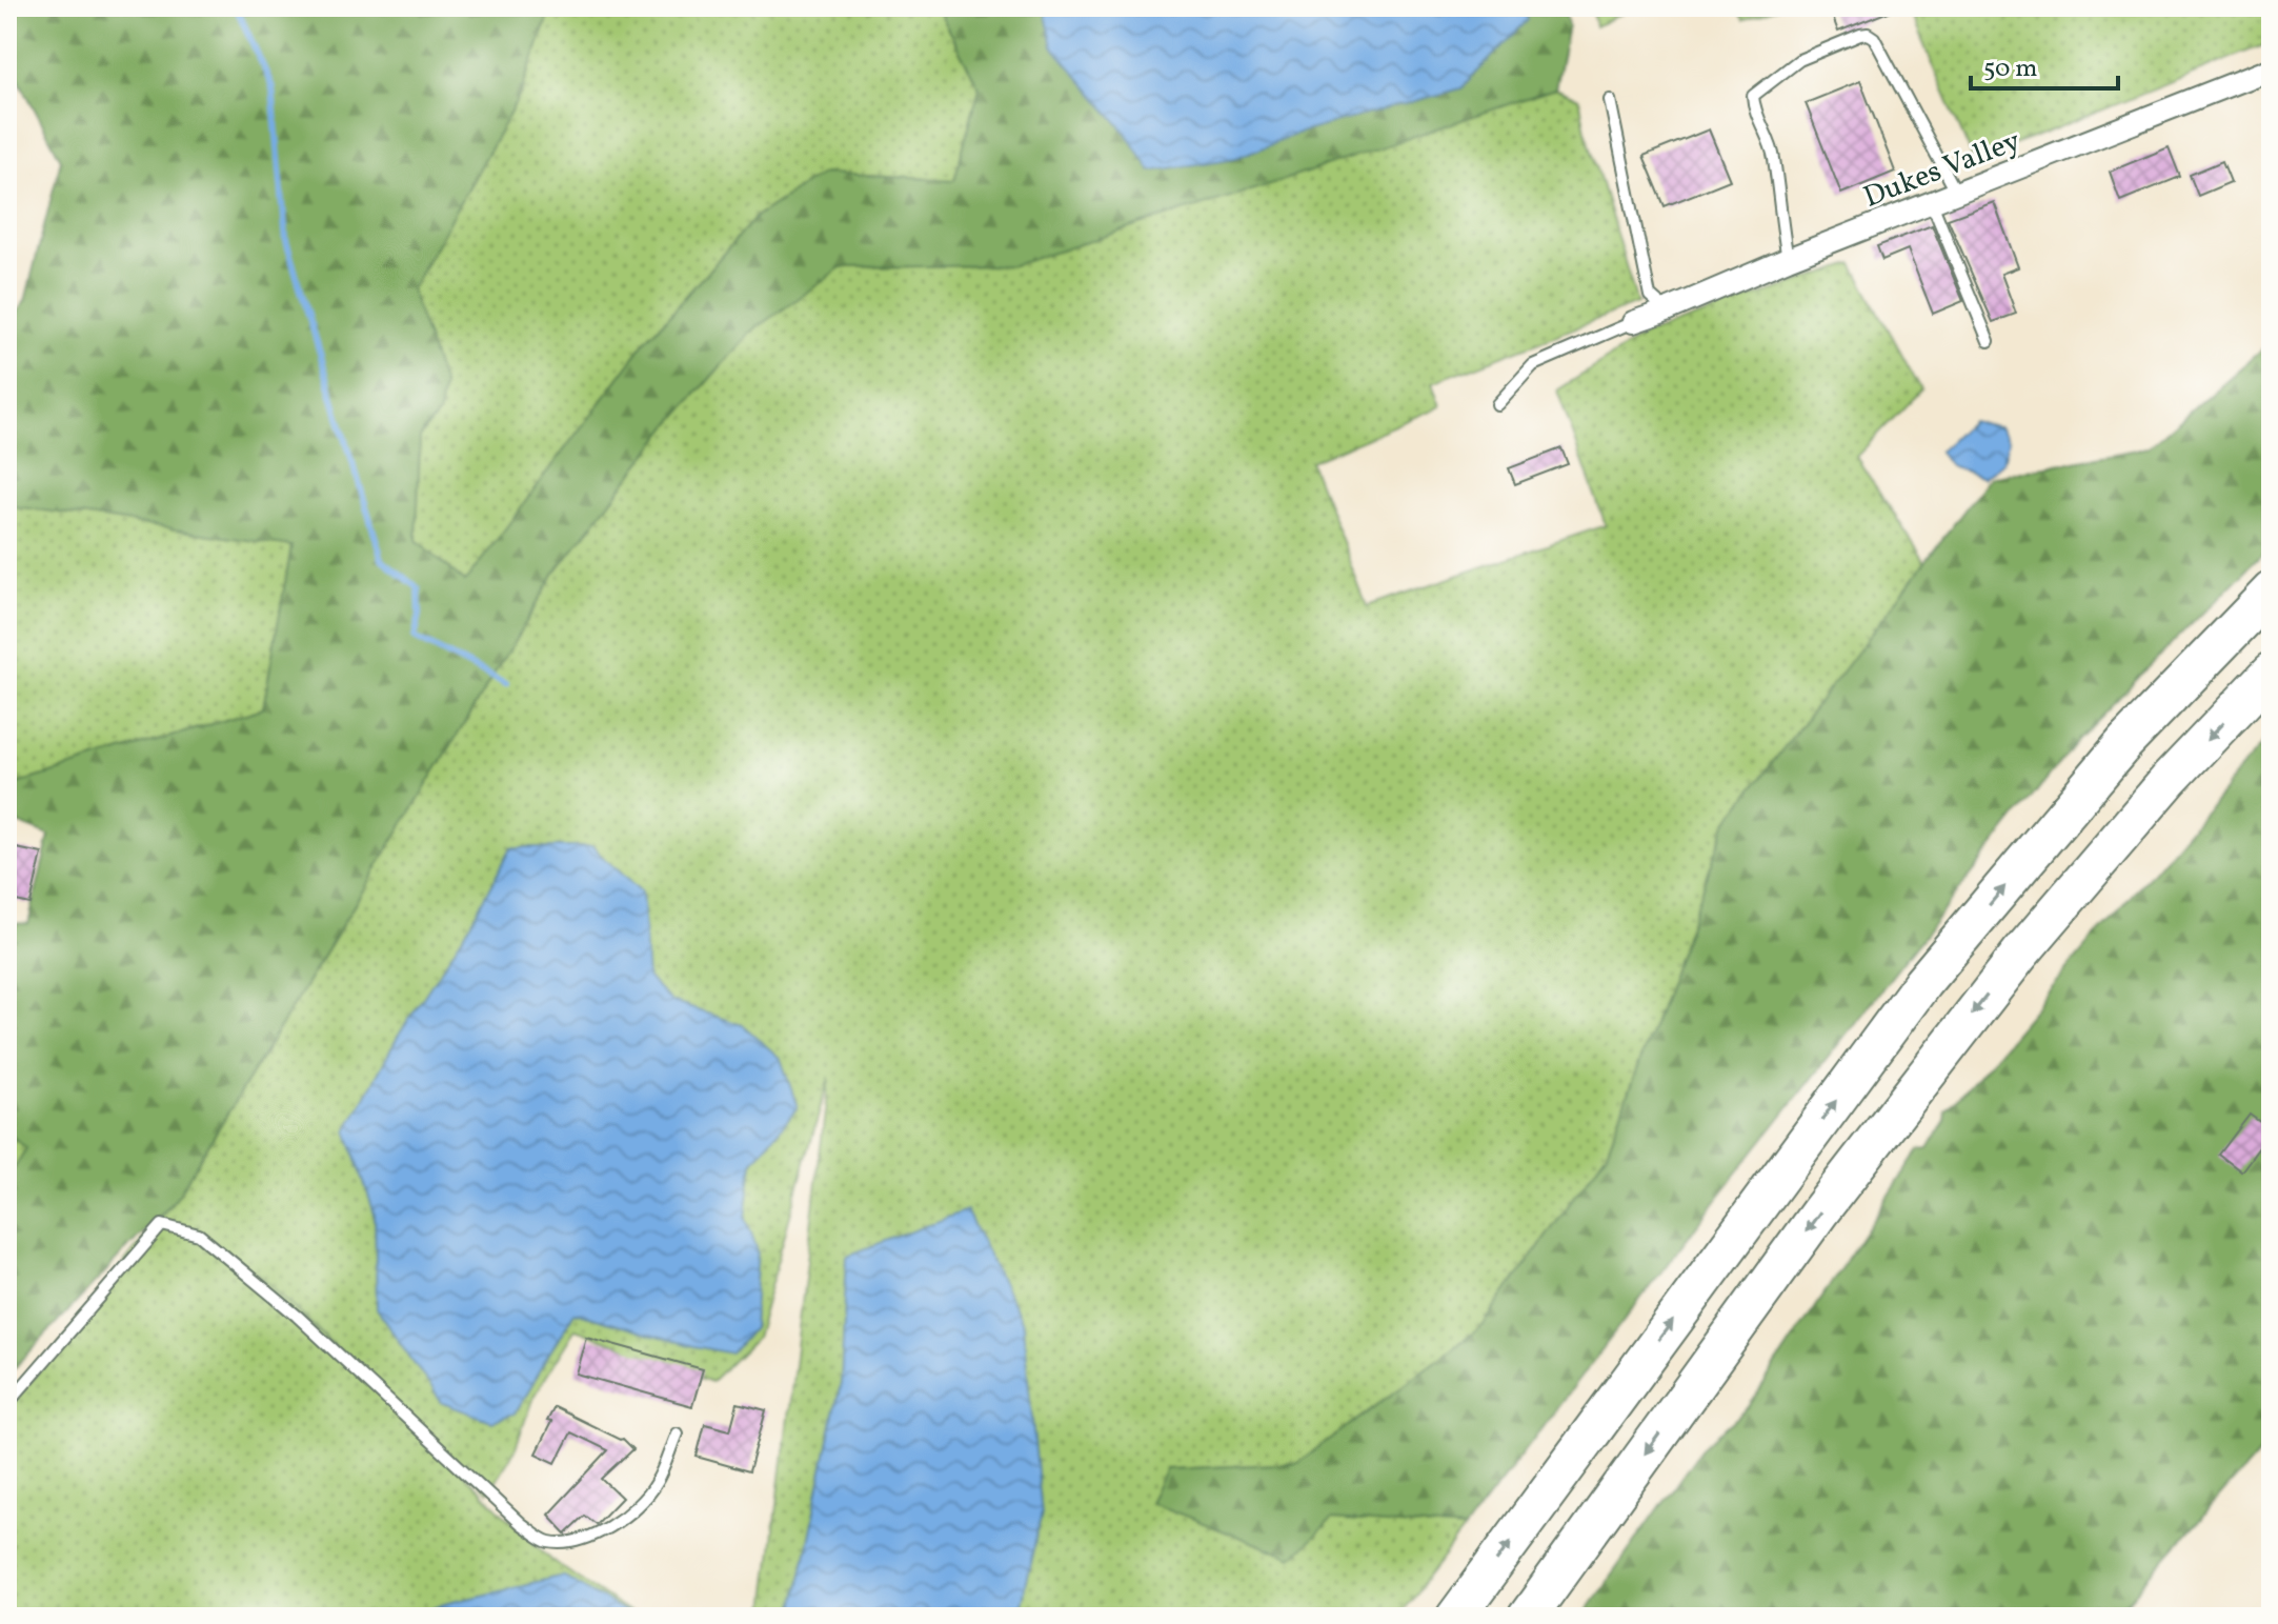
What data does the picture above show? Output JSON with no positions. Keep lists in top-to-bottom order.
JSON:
{
  "streets": {
    "street": ["Dukes Valley"]
  },
  "scale_bar": "50 m"
}
